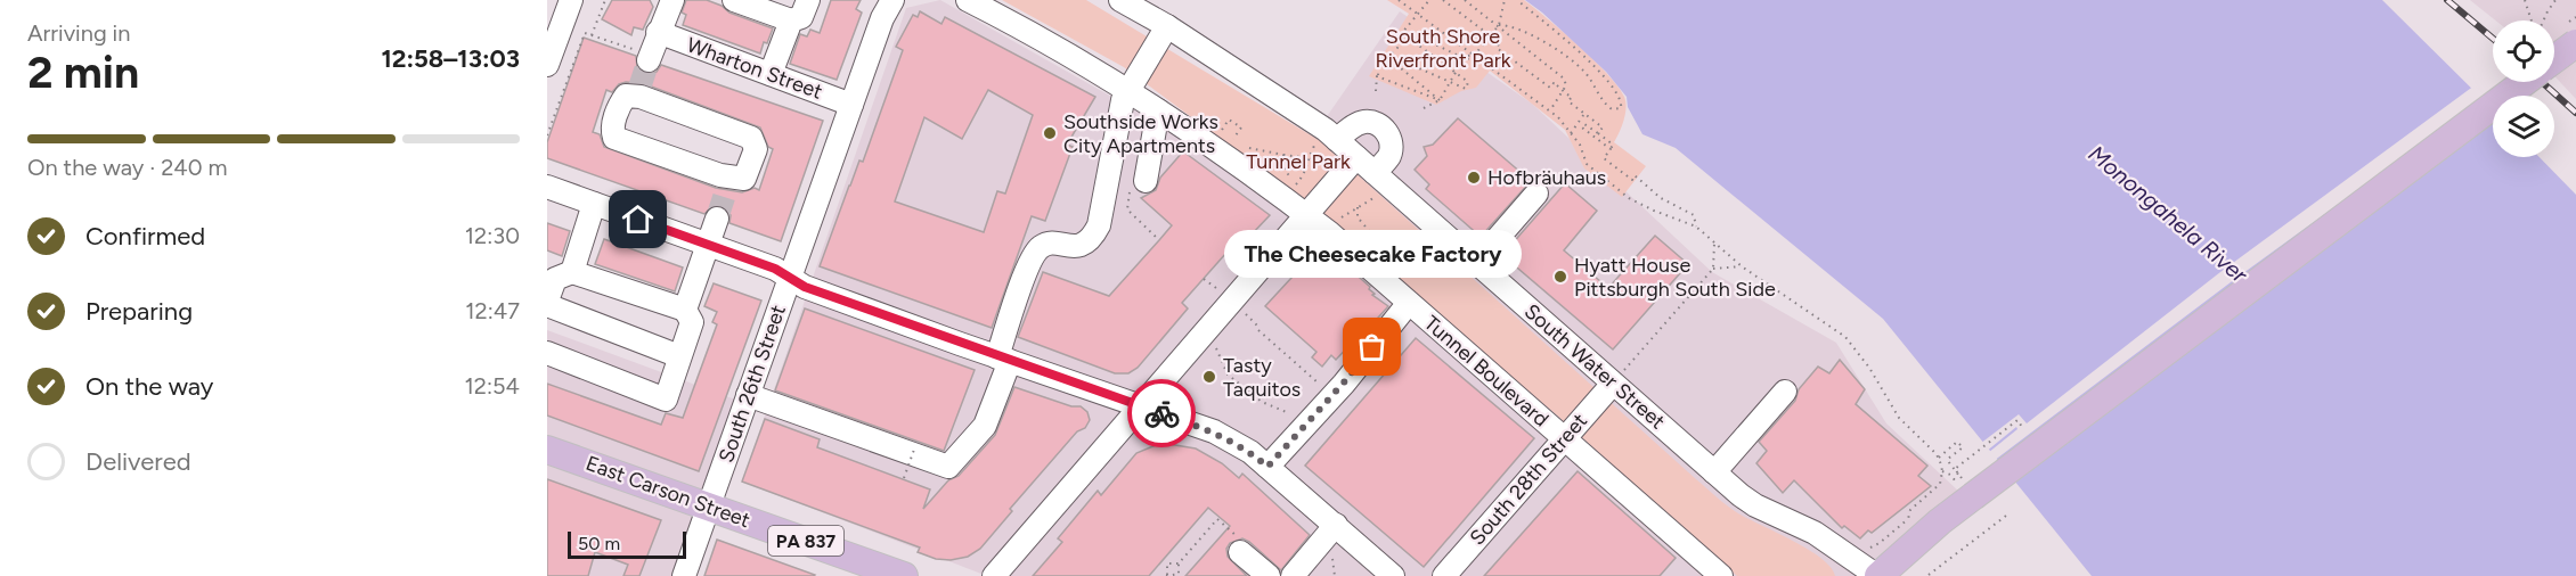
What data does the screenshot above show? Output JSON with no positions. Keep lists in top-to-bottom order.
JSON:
{
  "streets": {
    "main road": ["East Carson Street", "PA 837"],
    "street": [
      "Wharton Street",
      "South Water Street",
      "Tunnel Boulevard",
      "South 26th Street",
      "South 28th Street"
    ]
  },
  "crossings": [
    ["Wharton Street", "South 26th Street"],
    ["South Water Street", "South 28th Street"],
    ["Tunnel Boulevard", "South 28th Street"],
    ["South 26th Street", "East Carson Street"]
  ],
  "water": ["Monongahela River"],
  "parks": ["South Shore Riverfront Park", "Tunnel Park"],
  "places": [
    "Southside Works City Apartments",
    "Hofbräuhaus",
    "Hyatt House Pittsburgh South Side",
    "The Cheesecake Factory",
    "Tasty Taquitos"
  ],
  "scale_bar": "50 m",
  "page": {
    "heading": ["2 min", "Arriving in", "12:58–13:03"],
    "bar": "On the way · 240 m",
    "list": [
      ["Confirmed", "12:30"],
      ["Preparing", "12:47"],
      ["On the way", "12:54"],
      "Delivered"
    ],
    "bubble": "The Cheesecake Factory",
    "scale": "50 m"
  }
}
